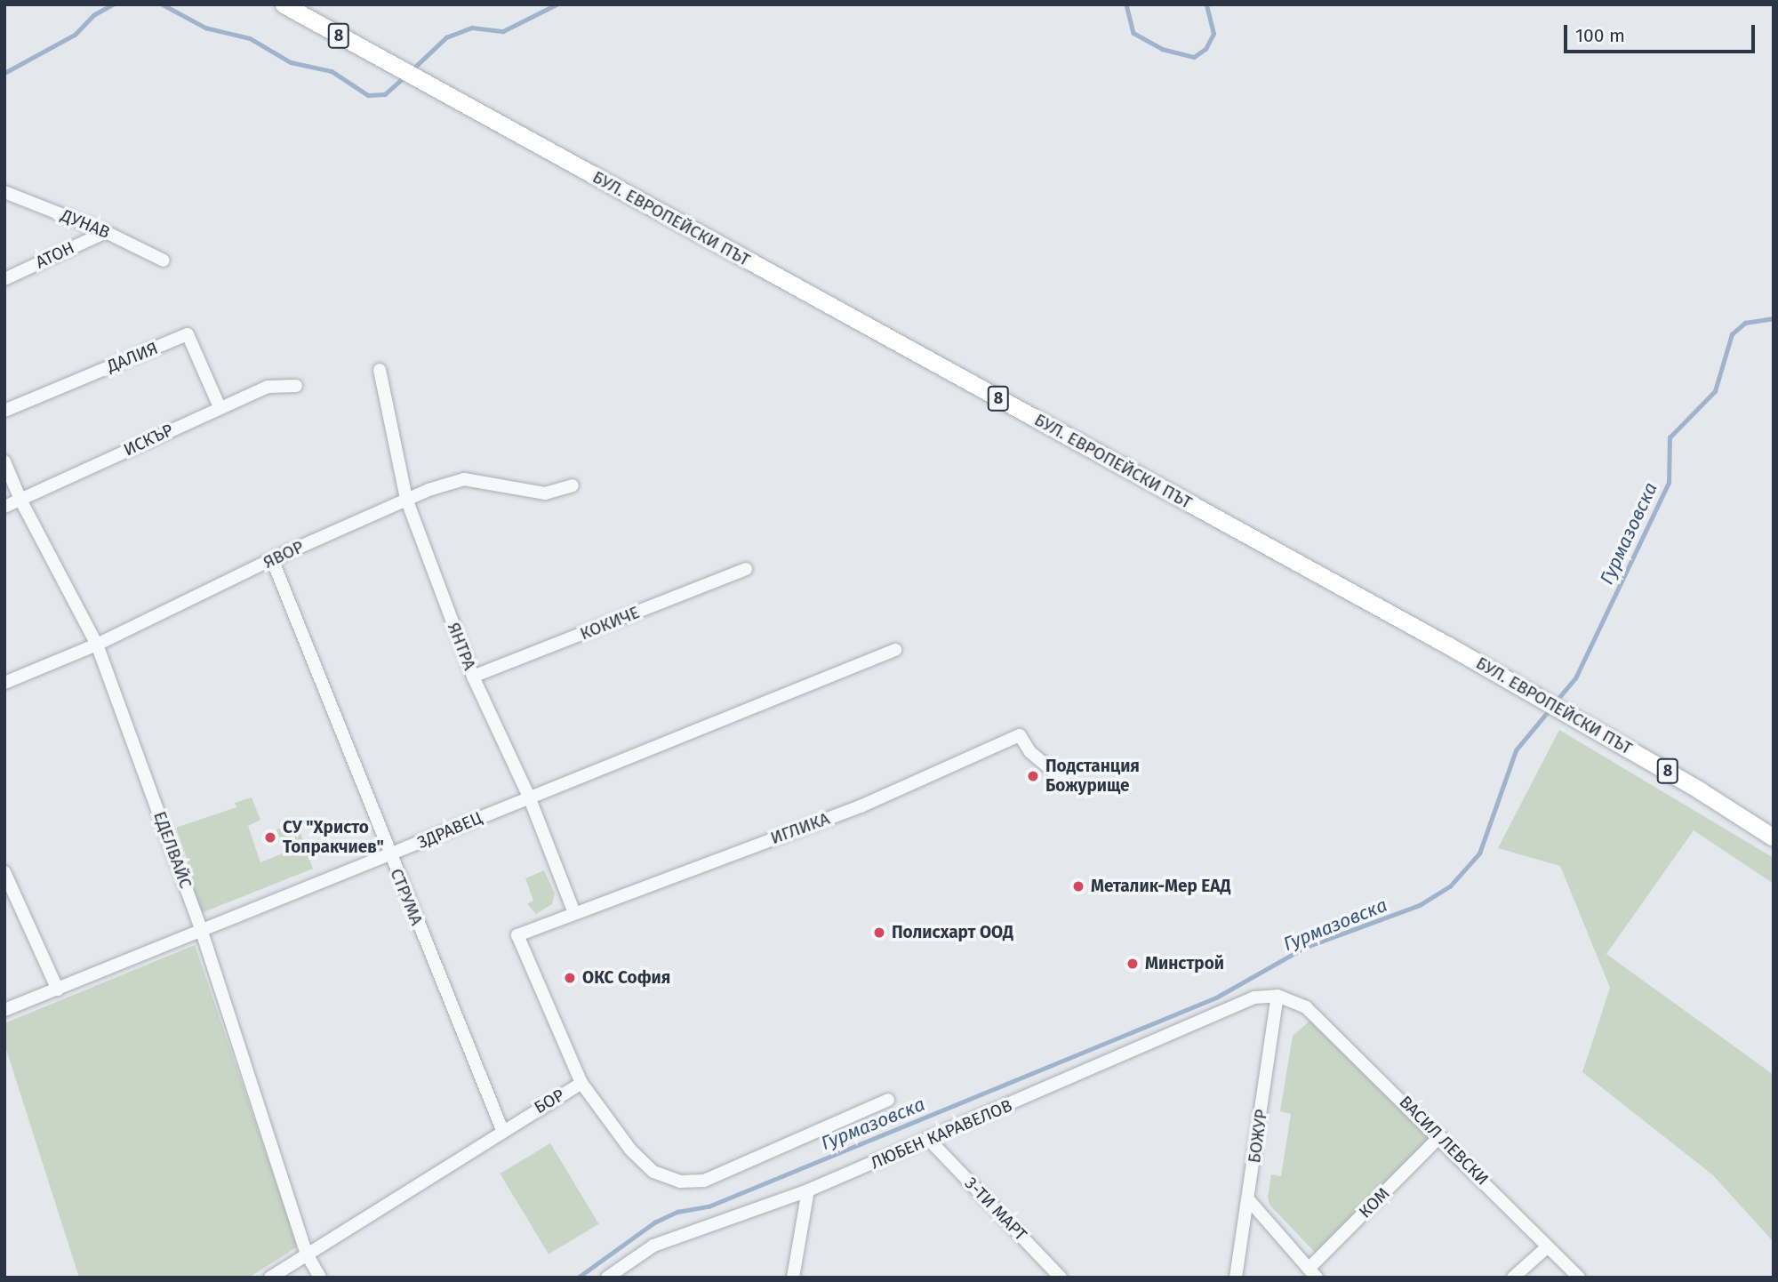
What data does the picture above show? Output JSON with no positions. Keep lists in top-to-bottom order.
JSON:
{
  "streets": {
    "main road": ["8", "БУЛ. ЕВРОПЕЙСКИ ПЪТ"],
    "street": [
      "ДУНАВ",
      "АТОН",
      "ДАЛИЯ",
      "ИСКЪР",
      "ЯВОР",
      "КОКИЧЕ",
      "ЯНТРА",
      "ИГЛИКА",
      "ЗДРАВЕЦ",
      "ЕДЕЛВАЙС",
      "СТРУМА",
      "БОР",
      "ЛЮБЕН КАРАВЕЛОВ",
      "БОЖУР",
      "ВАСИЛ ЛЕВСКИ",
      "КОМ",
      "3-ТИ МАРТ"
    ]
  },
  "crossings": [
    ["ДУНАВ", "АТОН"],
    ["ДАЛИЯ", "ИСКЪР"],
    ["ИСКЪР", "ЕДЕЛВАЙС"],
    ["ЯВОР", "ЯНТРА"],
    ["ЯВОР", "ЕДЕЛВАЙС"],
    ["ЯВОР", "СТРУМА"],
    ["КОКИЧЕ", "ЯНТРА"],
    ["ЯНТРА", "ИГЛИКА"],
    ["ЯНТРА", "ЗДРАВЕЦ"],
    ["ИГЛИКА", "БОР"],
    ["ЗДРАВЕЦ", "ЕДЕЛВАЙС"],
    ["ЗДРАВЕЦ", "СТРУМА"],
    ["ЕДЕЛВАЙС", "БОР"],
    ["СТРУМА", "БОР"],
    ["ЛЮБЕН КАРАВЕЛОВ", "БОЖУР"],
    ["ЛЮБЕН КАРАВЕЛОВ", "ВАСИЛ ЛЕВСКИ"],
    ["ЛЮБЕН КАРАВЕЛОВ", "3-ТИ МАРТ"],
    ["БОЖУР", "ВАСИЛ ЛЕВСКИ"],
    ["ВАСИЛ ЛЕВСКИ", "КОМ"]
  ],
  "water": ["Гурмазовска"],
  "places": [
    "Подстанция Божурище",
    "СУ \"Христо Топракчиев\"",
    "Металик-Мер ЕАД",
    "Полисхарт ООД",
    "Минстрой",
    "ОКС София"
  ],
  "scale_bar": "100 m"
}
